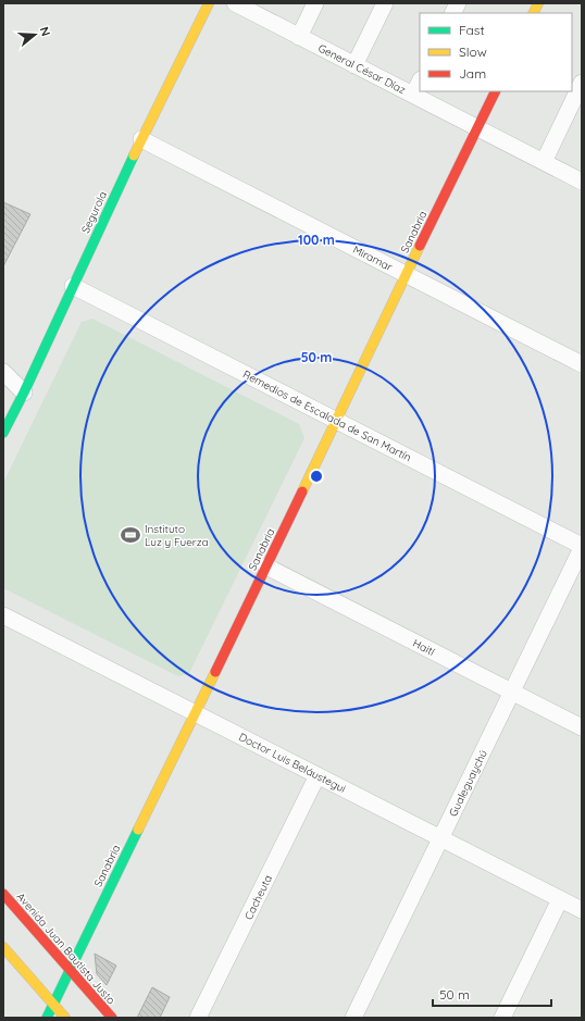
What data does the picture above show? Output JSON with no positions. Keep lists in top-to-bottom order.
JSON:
{
  "streets": {
    "street": [
      "General César Díaz",
      "Segurola",
      "Sanabria",
      "Miramar",
      "Remedios de Escalada de San Martín",
      "Haití",
      "Doctor Luis Beláustegui",
      "Gualeguaychú",
      "Cacheuta",
      "Avenida Juan Bautista Justo"
    ]
  },
  "crossings": [
    ["General César Díaz", "Sanabria"],
    ["Segurola", "Miramar"],
    ["Segurola", "Remedios de Escalada de San Martín"],
    ["Sanabria", "Miramar"],
    ["Sanabria", "Remedios de Escalada de San Martín"],
    ["Sanabria", "Haití"],
    ["Sanabria", "Doctor Luis Beláustegui"],
    ["Sanabria", "Avenida Juan Bautista Justo"],
    ["Remedios de Escalada de San Martín", "Gualeguaychú"],
    ["Haití", "Gualeguaychú"],
    ["Doctor Luis Beláustegui", "Gualeguaychú"],
    ["Doctor Luis Beláustegui", "Cacheuta"]
  ],
  "places": {
    "sports": ["Instituto Luz y Fuerza"]
  },
  "legend": ["Fast", "Slow", "Jam"],
  "scale_bar": "50 m",
  "north": "right",
  "rings": ["100 m", "50 m"]
}
